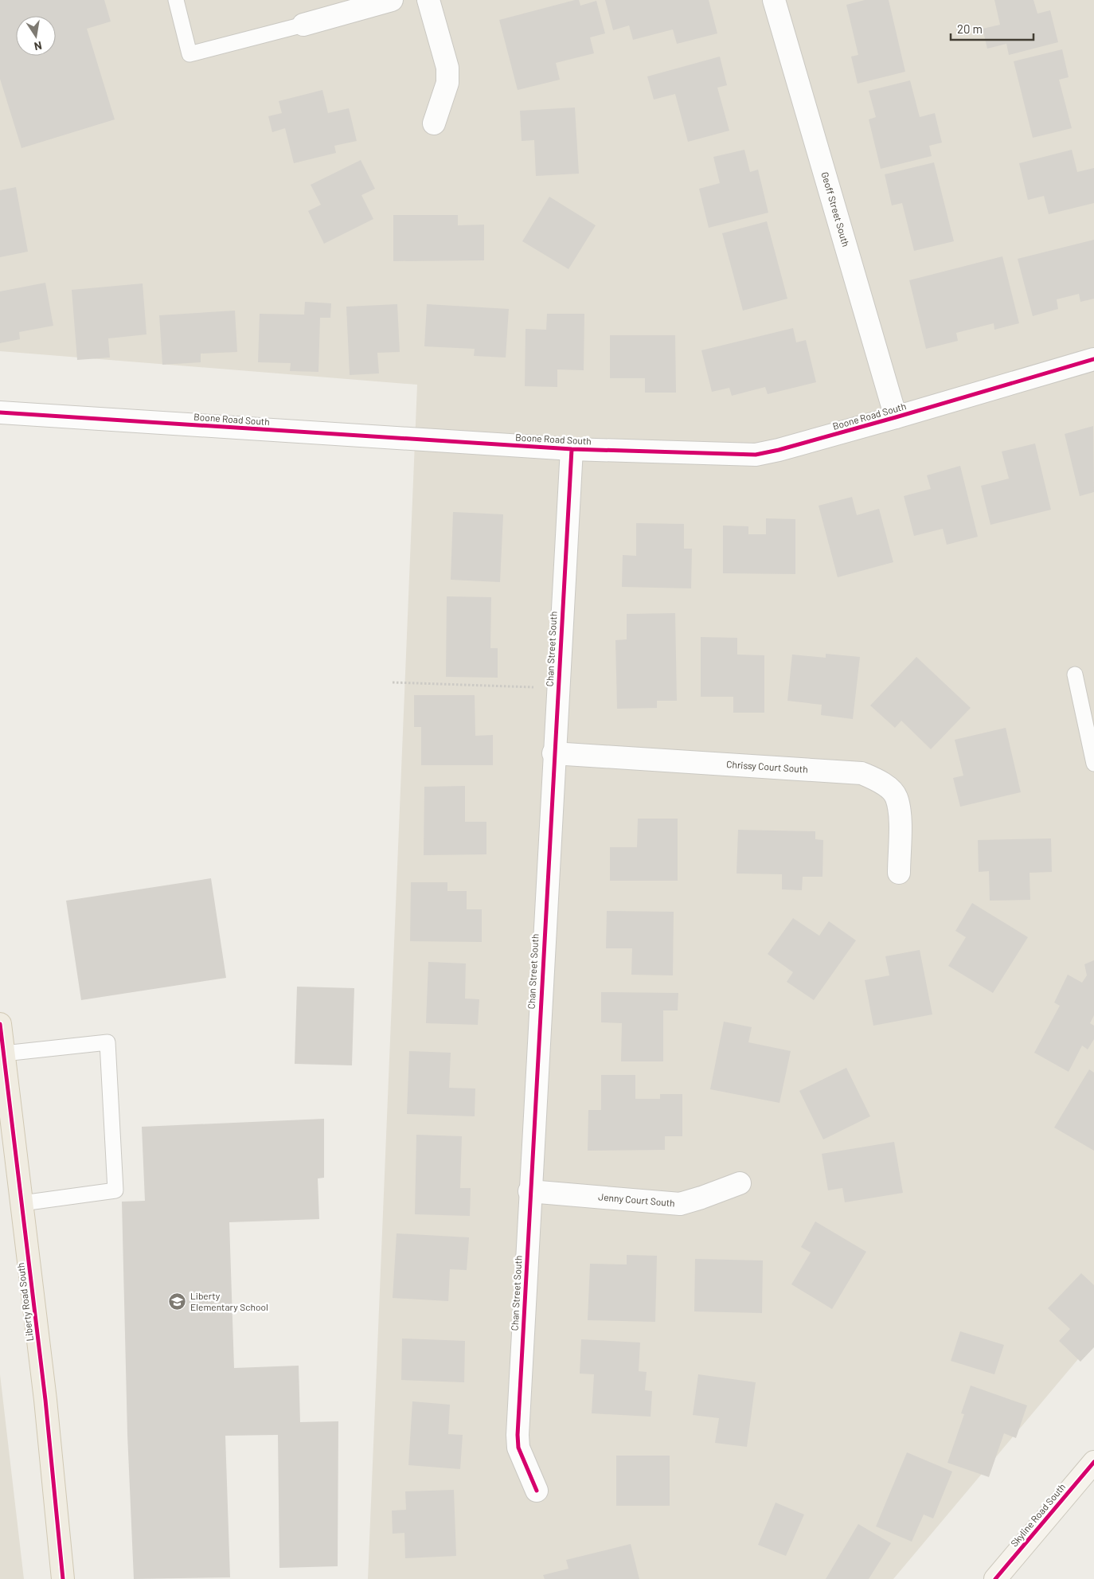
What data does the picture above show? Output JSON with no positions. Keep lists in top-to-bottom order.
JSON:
{
  "streets": {
    "main road": ["Liberty Road South", "Skyline Road South"],
    "street": [
      "Geoff Street South",
      "Boone Road South",
      "Chan Street South",
      "Chrissy Court South",
      "Jenny Court South"
    ]
  },
  "crossings": [
    ["Geoff Street South", "Boone Road South"],
    ["Boone Road South", "Chan Street South"],
    ["Chan Street South", "Chrissy Court South"],
    ["Chan Street South", "Jenny Court South"]
  ],
  "places": {
    "school or university": ["Liberty Elementary School"]
  },
  "scale_bar": "20 m",
  "north": "bottom"
}
